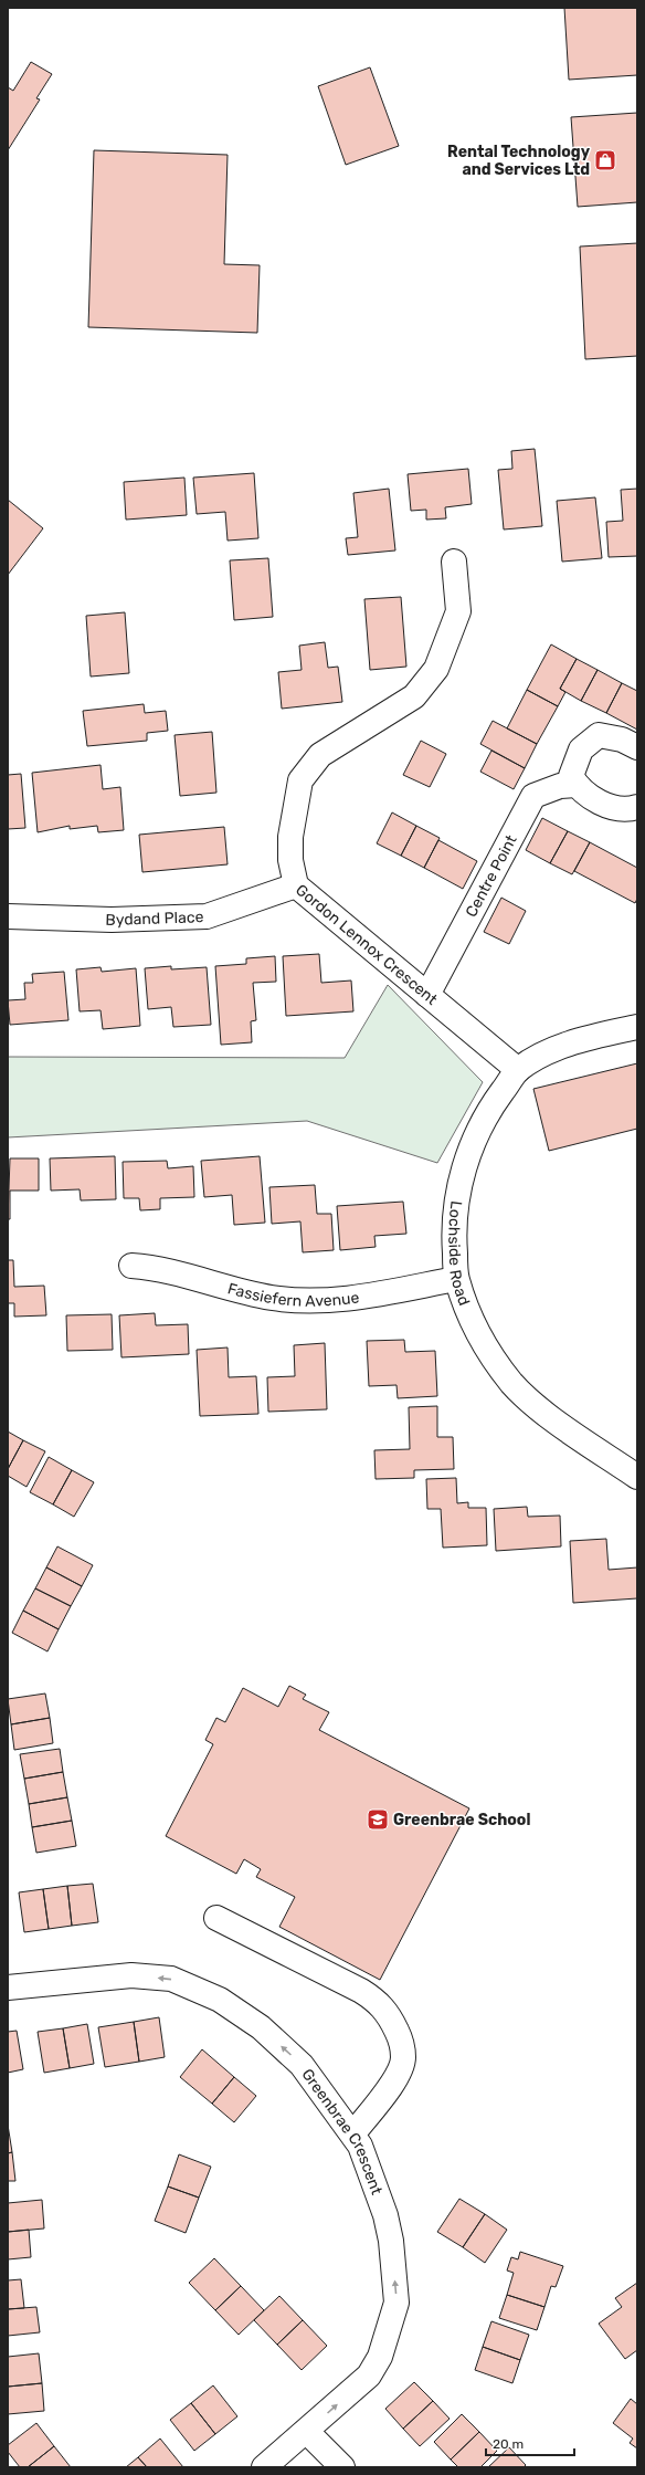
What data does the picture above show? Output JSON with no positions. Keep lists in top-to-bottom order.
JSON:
{
  "streets": {
    "street": [
      "Centre Point",
      "Bydand Place",
      "Gordon Lennox Crescent",
      "Lochside Road",
      "Fassiefern Avenue",
      "Greenbrae Crescent"
    ]
  },
  "crossings": [
    ["Centre Point", "Gordon Lennox Crescent"],
    ["Bydand Place", "Gordon Lennox Crescent"],
    ["Gordon Lennox Crescent", "Lochside Road"],
    ["Lochside Road", "Fassiefern Avenue"]
  ],
  "places": {
    "shop": ["Rental Technology and Services Ltd"],
    "school or university": ["Greenbrae School"]
  },
  "scale_bar": "20 m"
}
